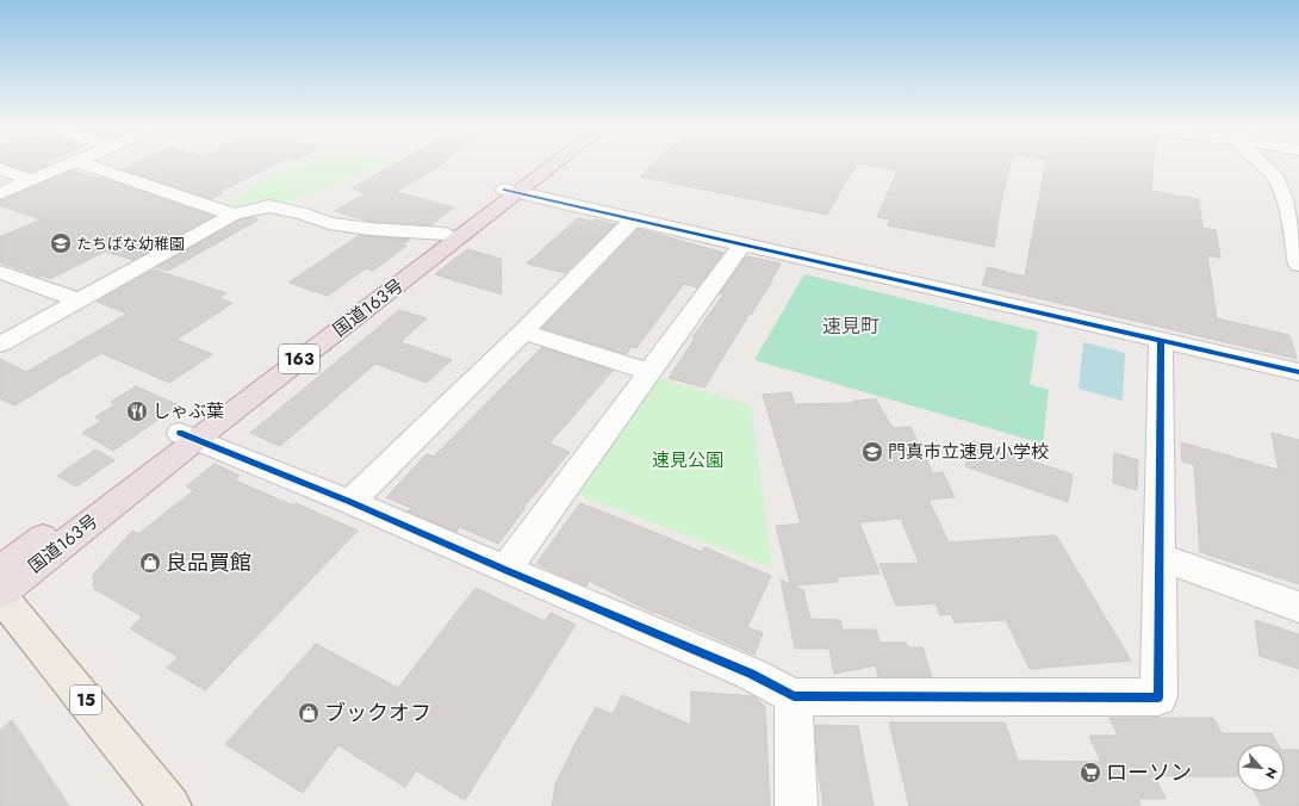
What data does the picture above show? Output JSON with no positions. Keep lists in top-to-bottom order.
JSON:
{
  "streets": {
    "highway": ["国道163号", "163"],
    "main road": ["15"]
  },
  "crossings": [
    ["国道163号", "15"]
  ],
  "districts": ["速見町"],
  "parks": ["速見公園"],
  "places": {
    "school or university": ["たちばな幼稚園", "門真市立速見小学校"],
    "restaurant": ["しゃぶ葉"],
    "shop": ["良品買館", "ブックオフ"],
    "supermarket": ["ローソン"]
  },
  "north": "bottom right"
}
